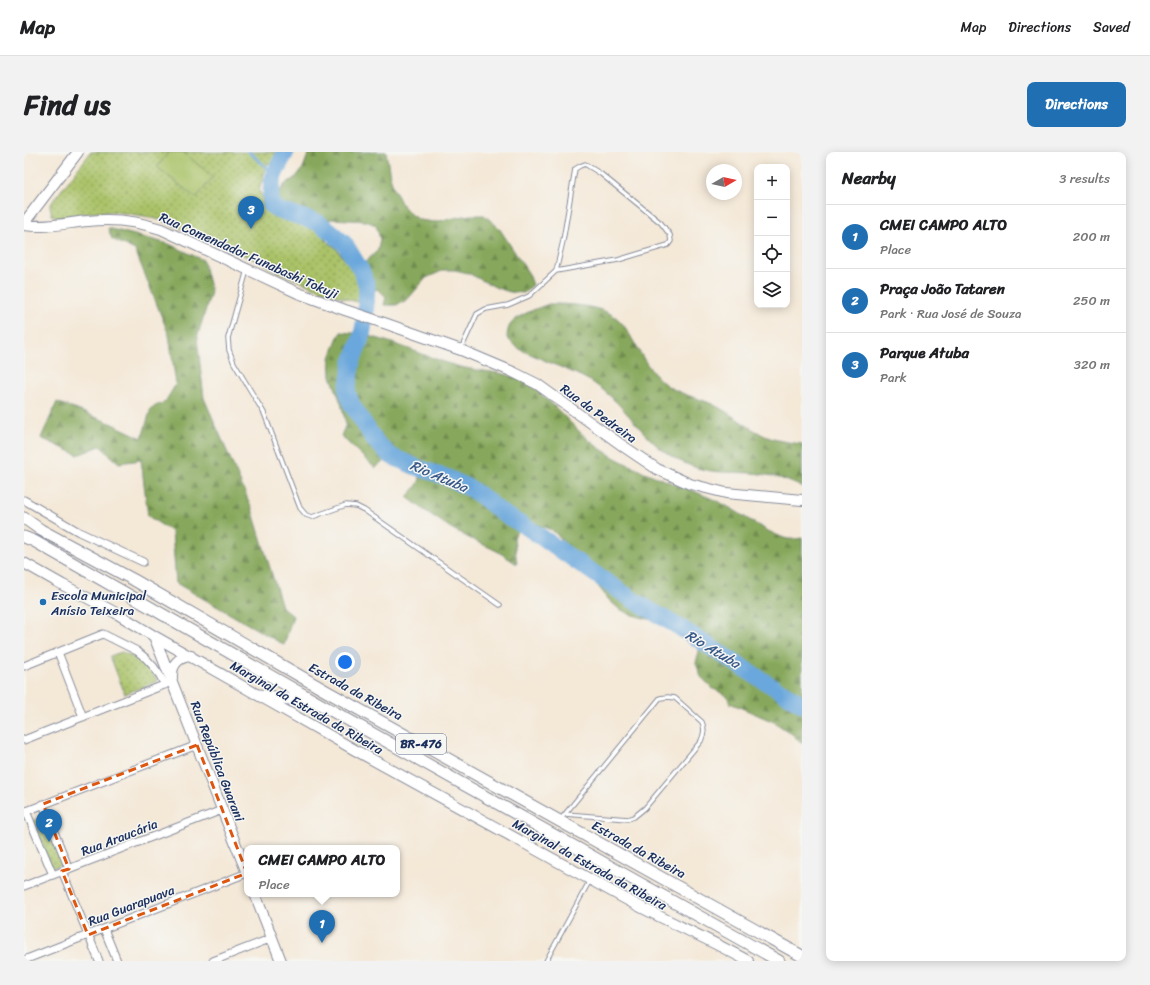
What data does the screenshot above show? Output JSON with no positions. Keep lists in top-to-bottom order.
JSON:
{
  "streets": {
    "main road": [
      "Rua Comendador Funabashi Tokuji",
      "Rua da Pedreira",
      "Estrada da Ribeira",
      "Marginal da Estrada da Ribeira",
      "BR-476",
      "Rua República Guarani"
    ],
    "street": ["Rua Araucária", "Rua Guarapuava"]
  },
  "crossings": [
    ["Rua Comendador Funabashi Tokuji", "Rua da Pedreira"],
    ["Marginal da Estrada da Ribeira", "Rua República Guarani"],
    ["Rua República Guarani", "Rua Araucária"]
  ],
  "water": ["Rio Atuba"],
  "places": ["Escola Municipal Anísio Teixeira"],
  "north": "right",
  "page": {
    "header": "Map",
    "nav": ["Map", "Directions", "Saved"],
    "title": "Find us",
    "buttons": "Directions",
    "heading": ["Nearby", "3 results"],
    "map_buttons": ["+", "−"],
    "pins": ["3", "2", "1"],
    "list": [
      {
        "mark": "1",
        "name": "CMEI CAMPO ALTO",
        "note": "Place",
        "value": "200 m"
      },
      {
        "mark": "2",
        "name": "Praça João Tataren",
        "note": "Park · Rua José de Souza",
        "value": "250 m"
      },
      {
        "mark": "3",
        "name": "Parque Atuba",
        "note": "Park",
        "value": "320 m"
      }
    ],
    "popup": ["CMEI CAMPO ALTO", "Place"]
  }
}
